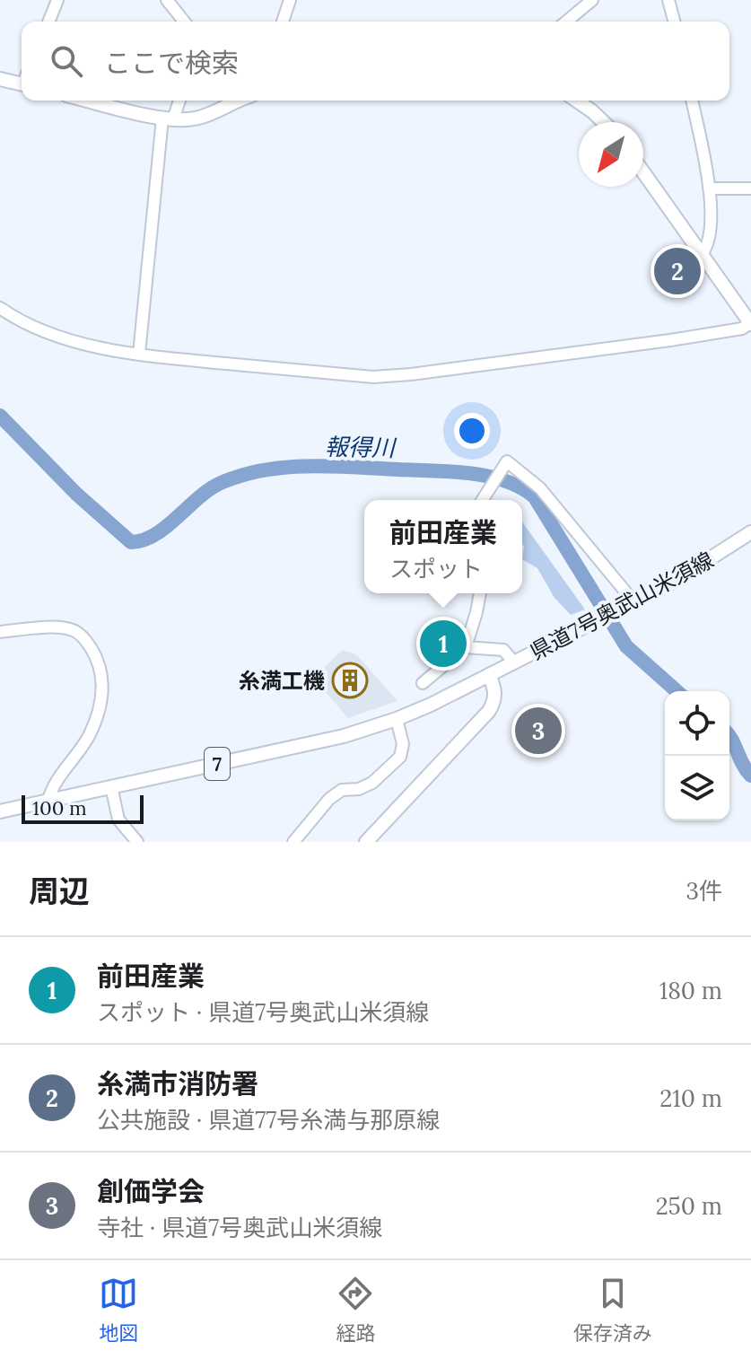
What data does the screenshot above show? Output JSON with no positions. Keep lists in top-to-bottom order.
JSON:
{
  "streets": {
    "main road": ["県道7号奥武山米須線", "7"]
  },
  "water": ["報得川"],
  "places": {
    "building": ["糸満工機"]
  },
  "scale_bar": "100 m",
  "north": "bottom left",
  "page": {
    "search": "ここで検索",
    "pins": ["2", "1", "3"],
    "popup": ["前田産業", "スポット"],
    "scale": "100 m",
    "heading": ["周辺", "3件"],
    "list": [
      {
        "mark": "1",
        "name": "前田産業",
        "note": "スポット · 県道7号奥武山米須線",
        "value": "180 m"
      },
      {
        "mark": "2",
        "name": "糸満市消防署",
        "note": "公共施設 · 県道77号糸満与那原線",
        "value": "210 m"
      },
      {
        "mark": "3",
        "name": "創価学会",
        "note": "寺社 · 県道7号奥武山米須線",
        "value": "250 m"
      }
    ],
    "nav": ["地図", "経路", "保存済み"]
  }
}
